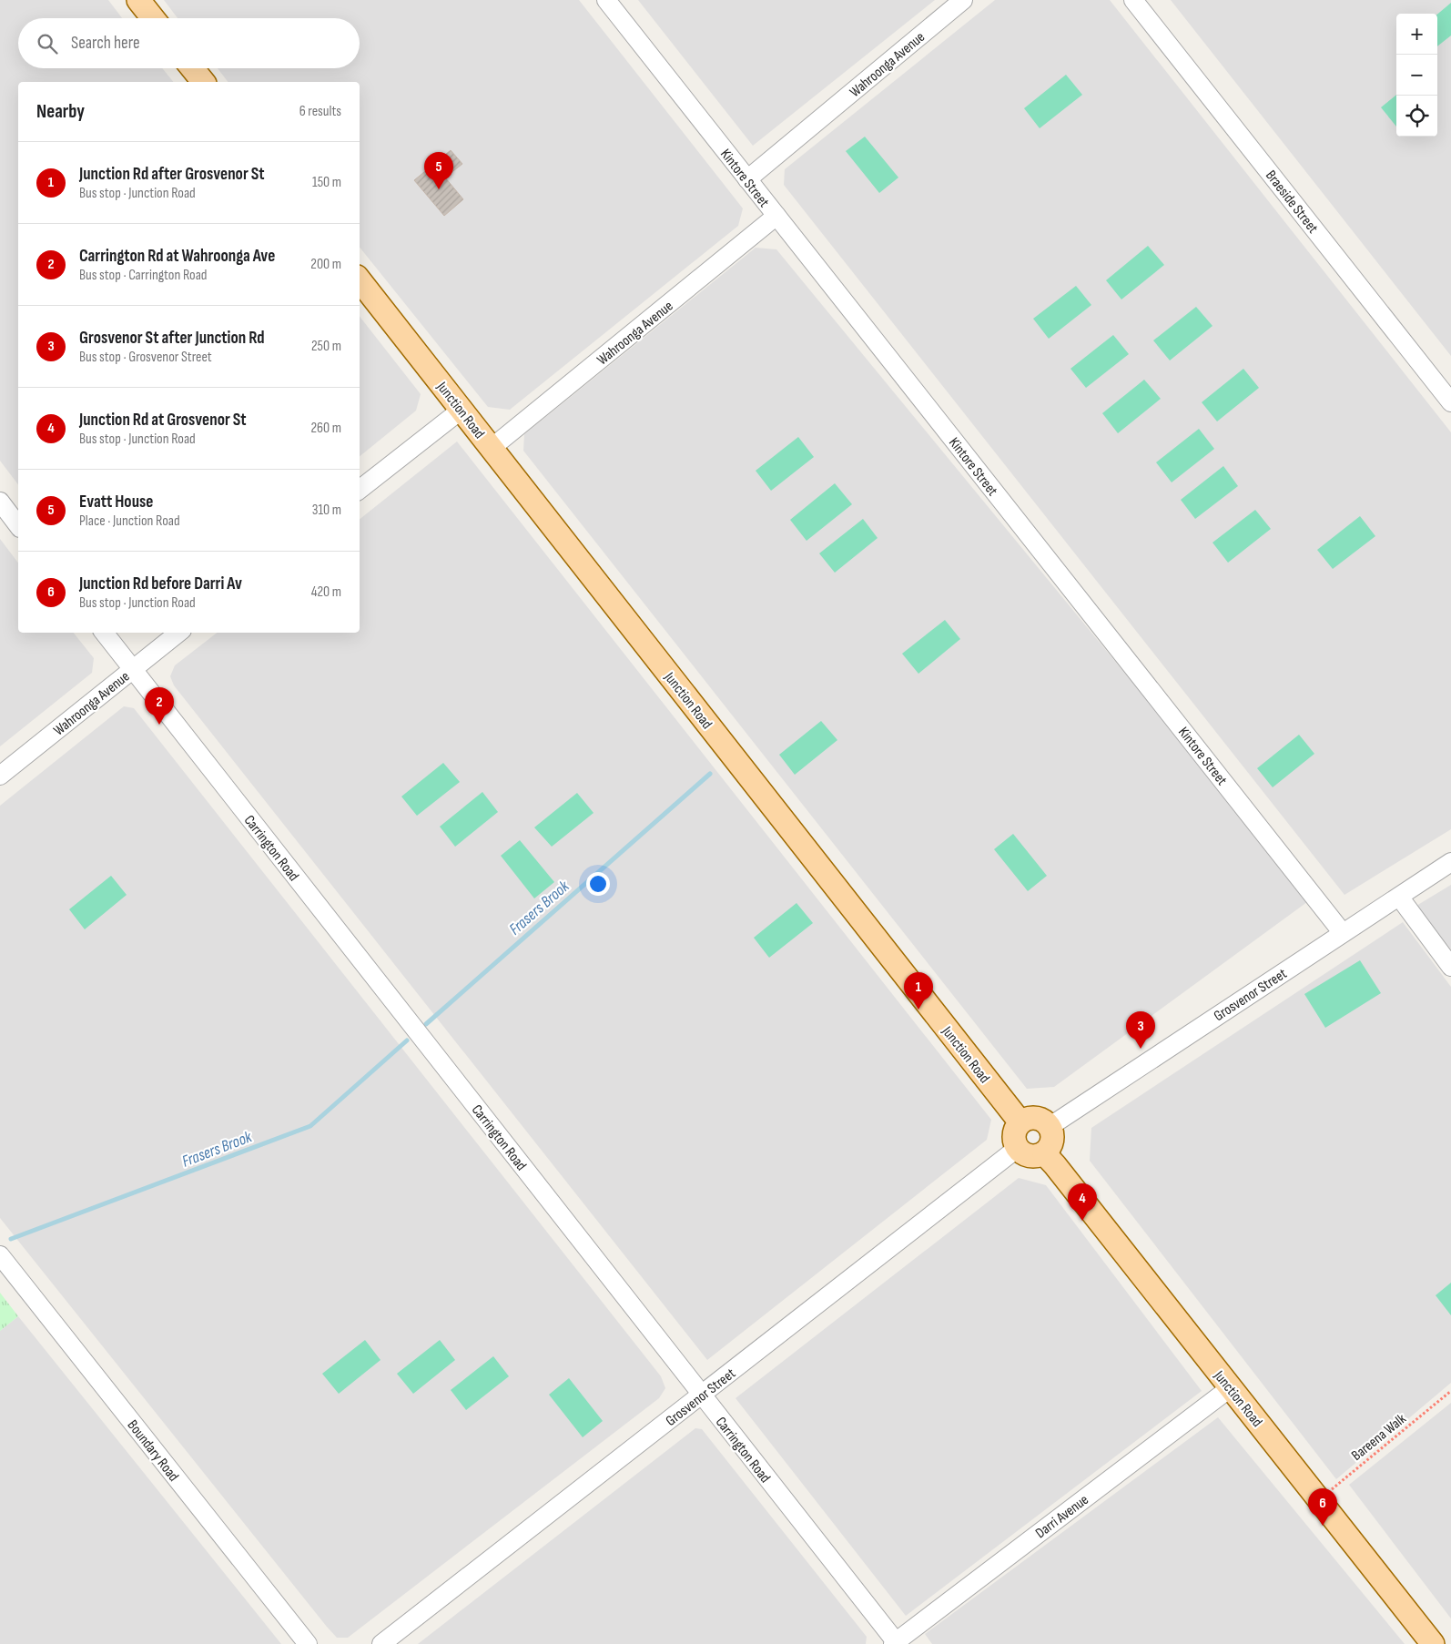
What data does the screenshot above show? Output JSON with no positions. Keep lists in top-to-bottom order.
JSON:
{
  "streets": {
    "main road": ["Junction Road"],
    "street": [
      "Wahroonga Avenue",
      "Kintore Street",
      "Braeside Street",
      "Carrington Road",
      "Grosvenor Street",
      "Boundary Road",
      "Darri Avenue"
    ],
    "path": ["Bareena Walk"]
  },
  "crossings": [
    ["Wahroonga Avenue", "Kintore Street"],
    ["Wahroonga Avenue", "Junction Road"],
    ["Wahroonga Avenue", "Carrington Road"],
    ["Kintore Street", "Grosvenor Street"],
    ["Junction Road", "Grosvenor Street"],
    ["Junction Road", "Bareena Walk"],
    ["Junction Road", "Darri Avenue"],
    ["Carrington Road", "Grosvenor Street"],
    ["Carrington Road", "Darri Avenue"]
  ],
  "water": ["Frasers Brook"],
  "page": {
    "map_buttons": ["+", "−"],
    "search": "Search here",
    "heading": ["Nearby", "6 results"],
    "list": [
      {
        "mark": "1",
        "name": "Junction Rd after Grosvenor St",
        "note": "Bus stop · Junction Road",
        "value": "150 m"
      },
      {
        "mark": "2",
        "name": "Carrington Rd at Wahroonga Ave",
        "note": "Bus stop · Carrington Road",
        "value": "200 m"
      },
      {
        "mark": "3",
        "name": "Grosvenor St after Junction Rd",
        "note": "Bus stop · Grosvenor Street",
        "value": "250 m"
      },
      {
        "mark": "4",
        "name": "Junction Rd at Grosvenor St",
        "note": "Bus stop · Junction Road",
        "value": "260 m"
      },
      {
        "mark": "5",
        "name": "Evatt House",
        "note": "Place · Junction Road",
        "value": "310 m"
      },
      {
        "mark": "6",
        "name": "Junction Rd before Darri Av",
        "note": "Bus stop · Junction Road",
        "value": "420 m"
      }
    ],
    "pins": [
      "5",
      "2",
      "1",
      "3",
      "4",
      "6"
    ]
  }
}
